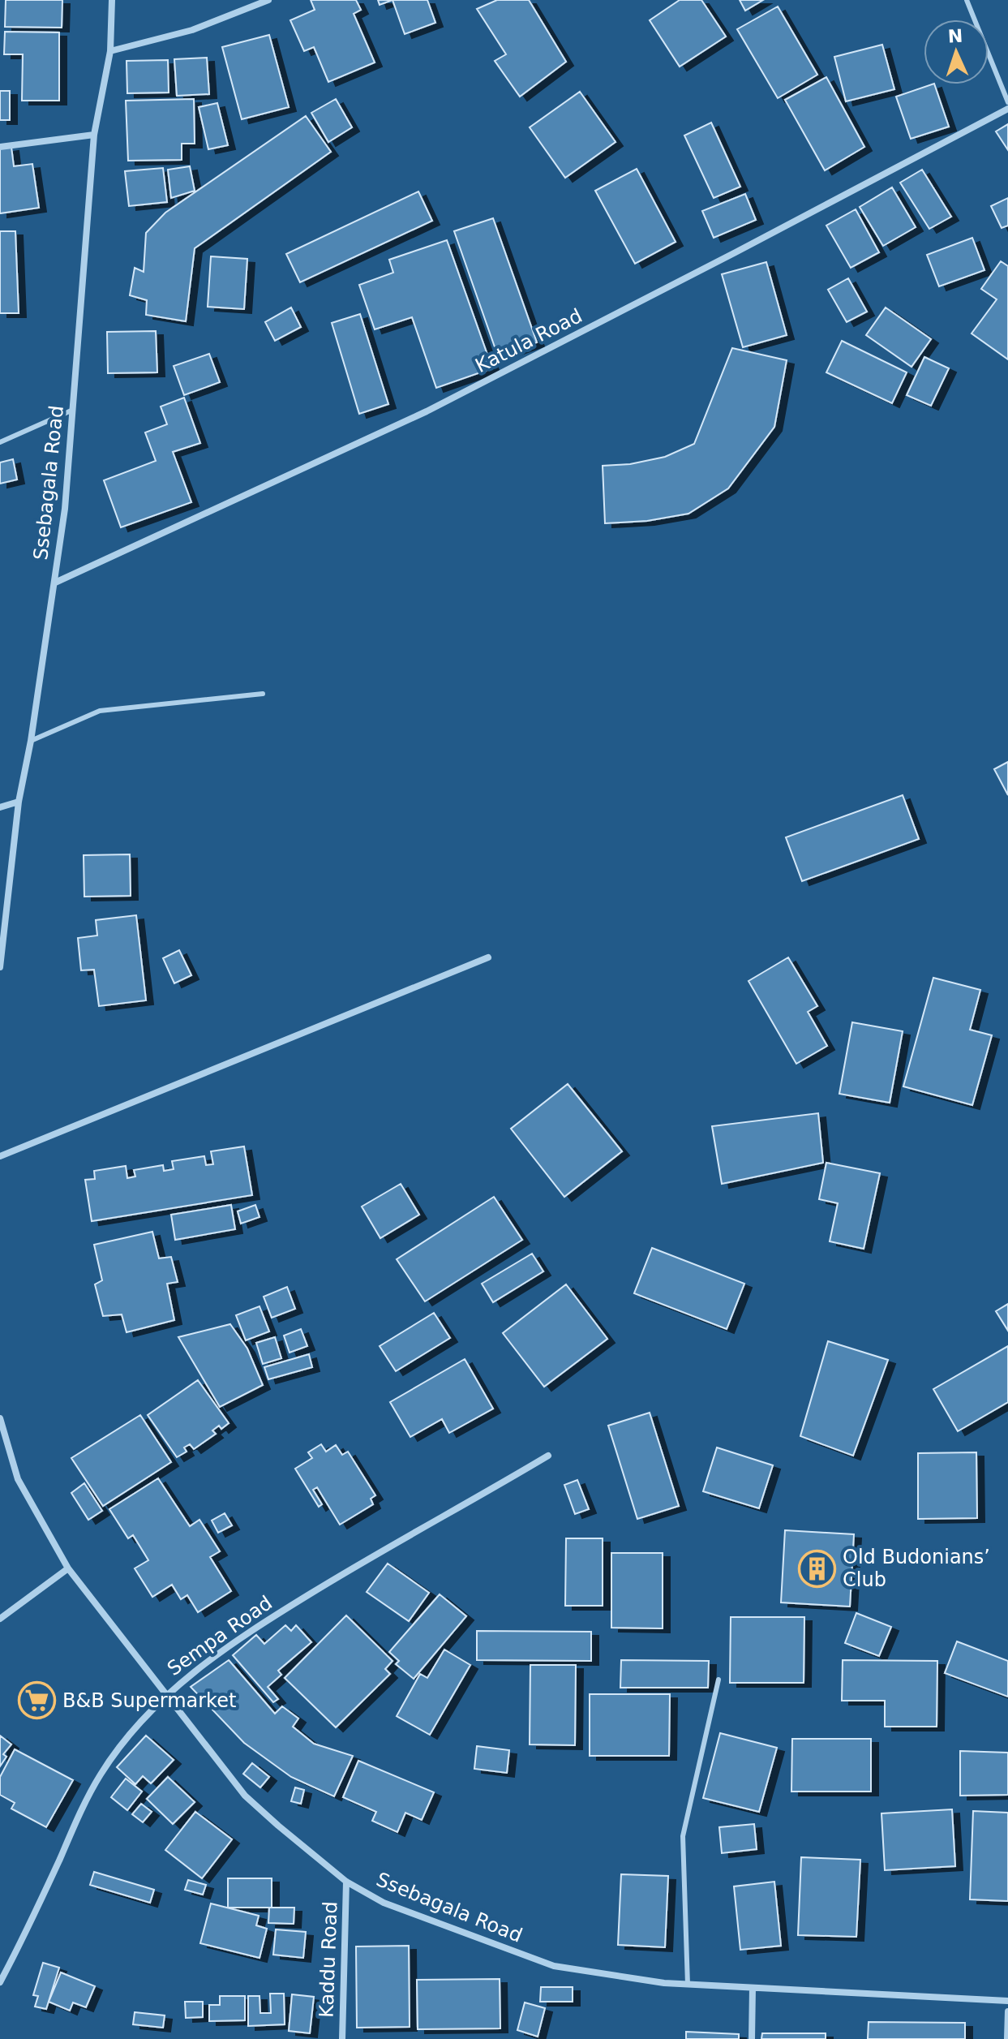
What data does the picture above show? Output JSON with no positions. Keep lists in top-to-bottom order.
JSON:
{
  "streets": {
    "street": [
      "Katula Road",
      "Ssebagala Road",
      "Sempa Road",
      "Kaddu Road"
    ]
  },
  "crossings": [
    ["Katula Road", "Ssebagala Road"],
    ["Ssebagala Road", "Sempa Road"],
    ["Ssebagala Road", "Kaddu Road"]
  ],
  "places": {
    "building": ["Old Budonians’ Club"],
    "supermarket": ["B&B Supermarket"]
  },
  "north": "top"
}
